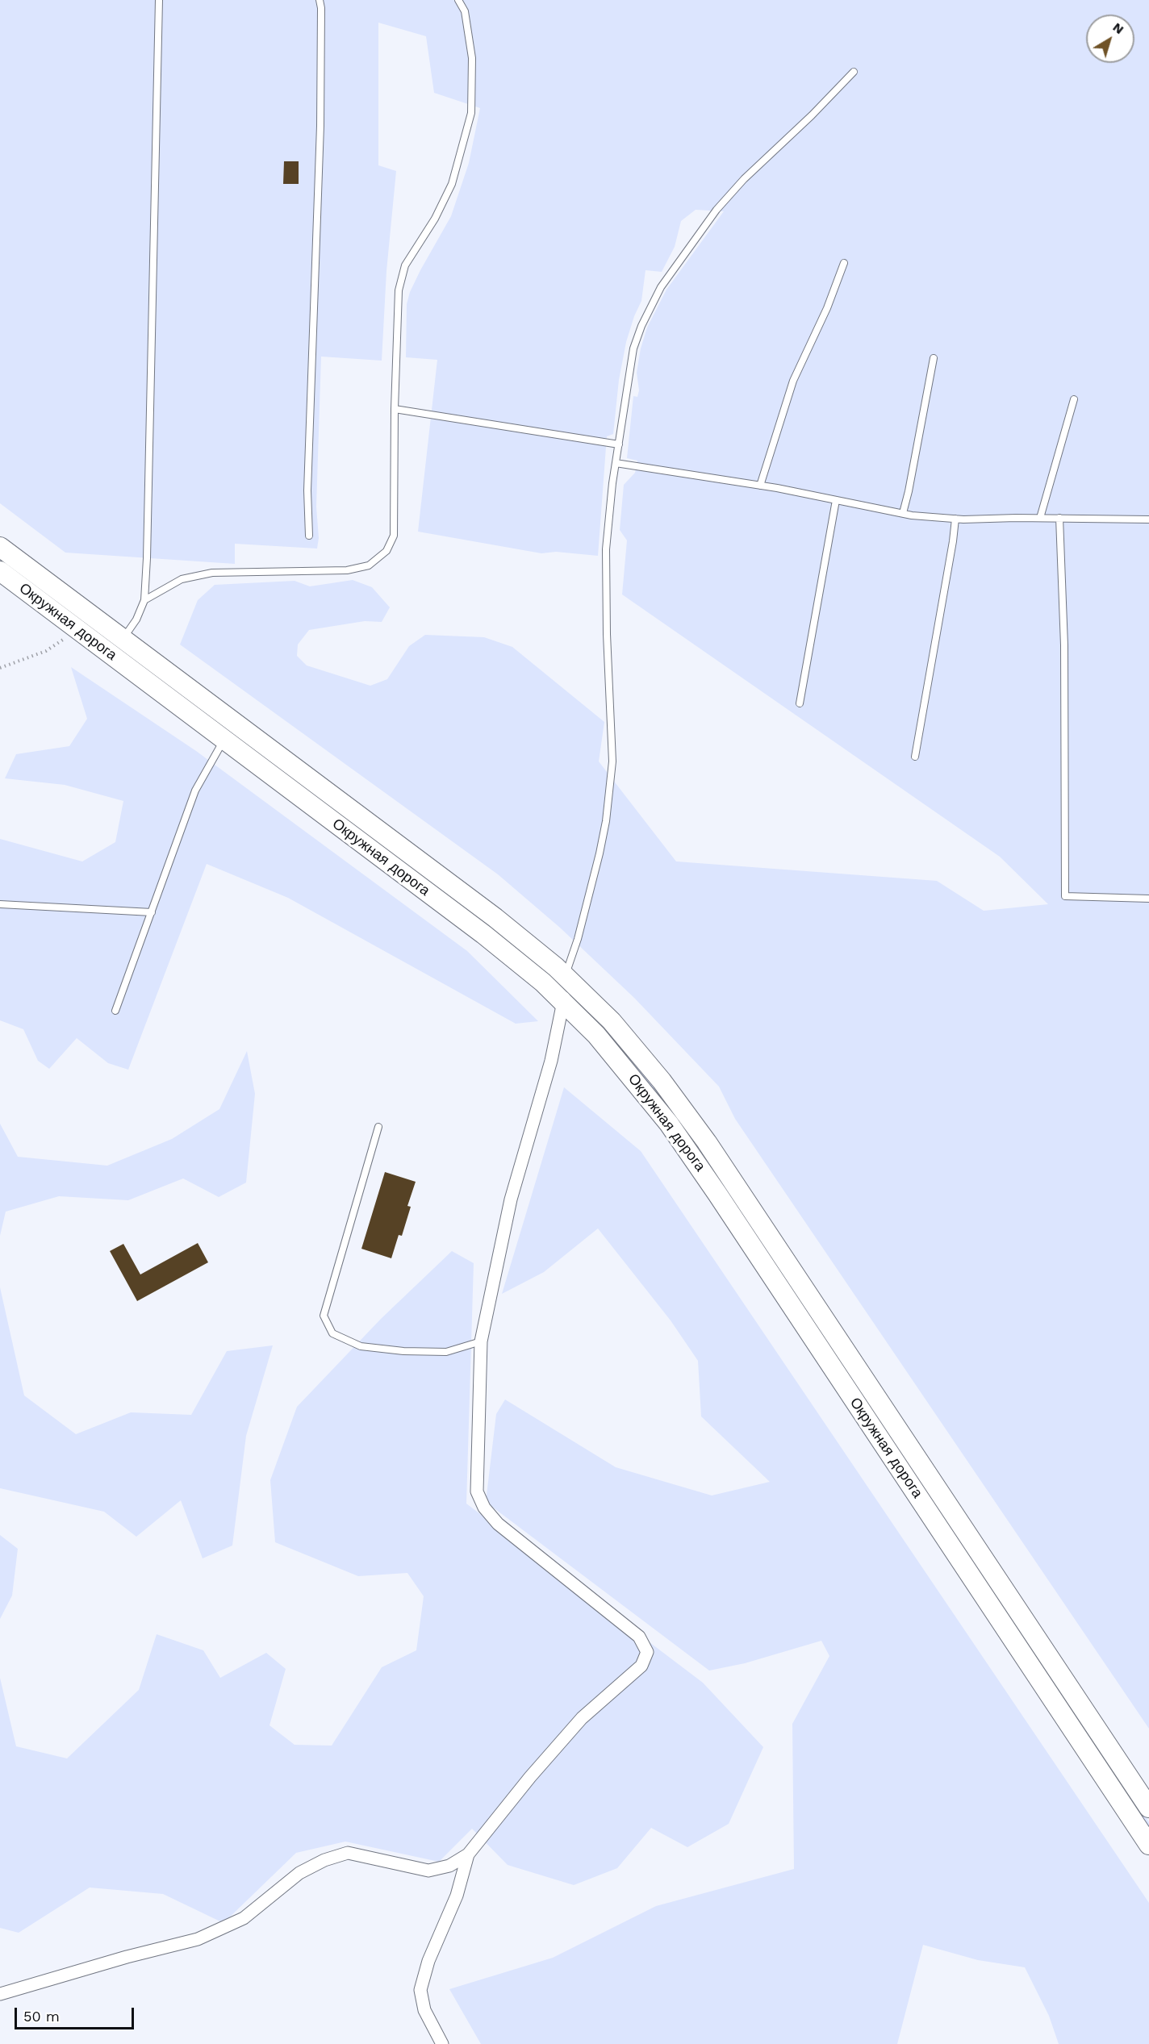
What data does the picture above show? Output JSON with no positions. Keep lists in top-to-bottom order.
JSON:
{
  "streets": {
    "main road": ["Окружная дорога"]
  },
  "scale_bar": "50 m",
  "north": "top right"
}
